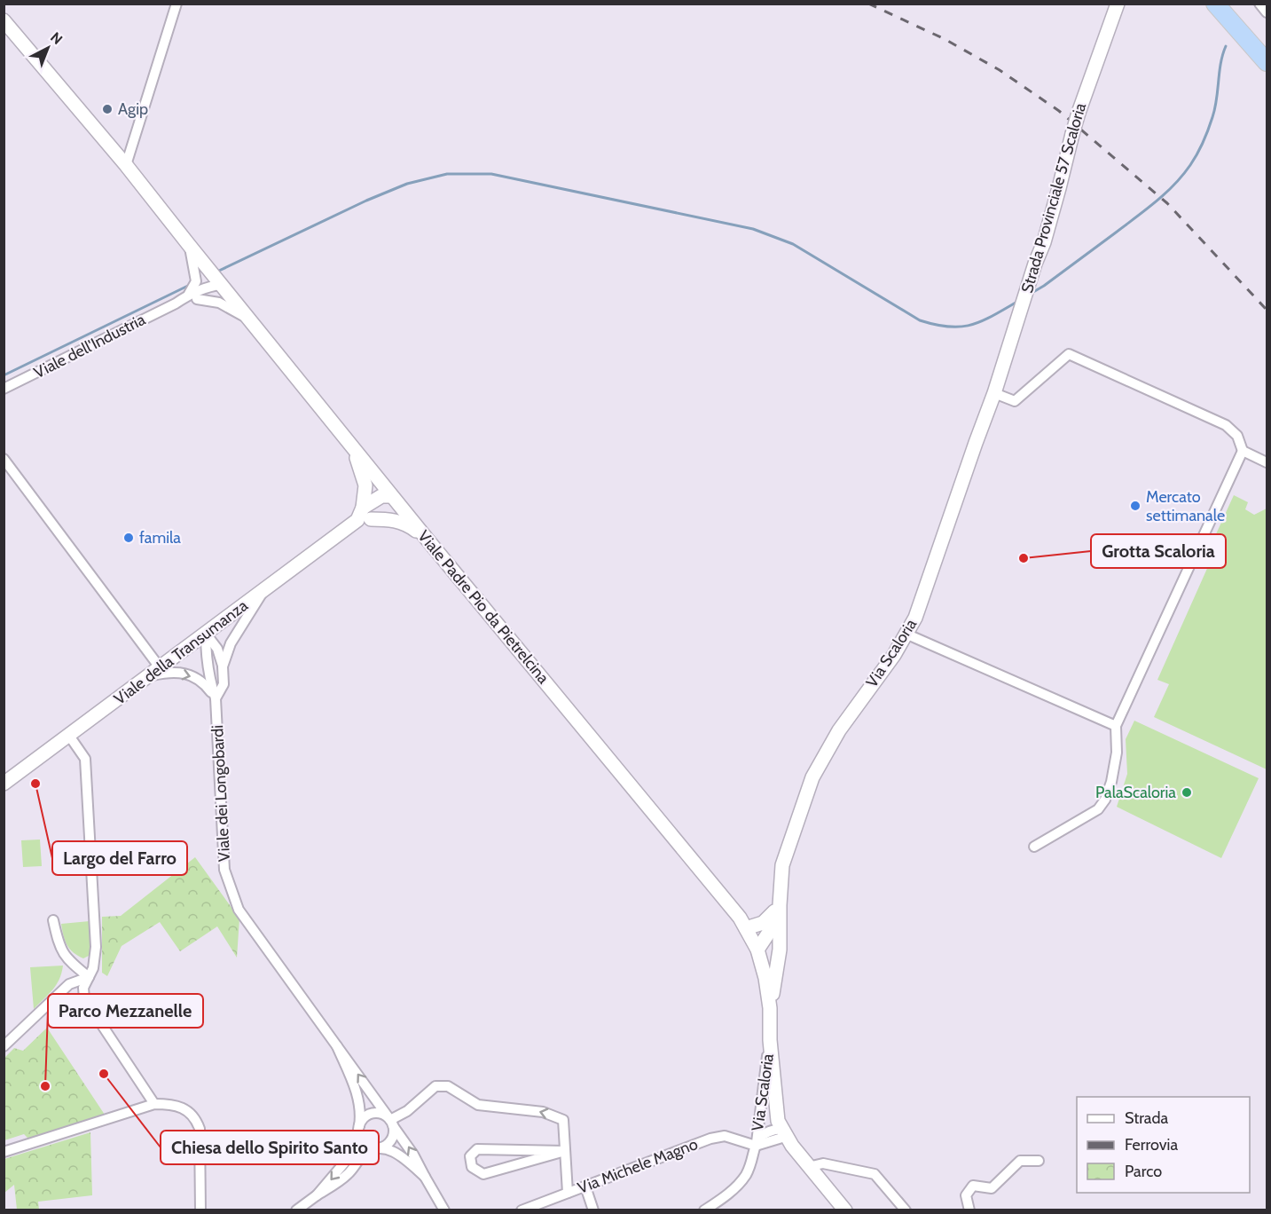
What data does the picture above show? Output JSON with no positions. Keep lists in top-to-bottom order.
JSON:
{
  "streets": {
    "street": [
      "Strada Provinciale 57 Scaloria",
      "Viale dell'Industria",
      "Viale Padre Pio da Pietrelcina",
      "Viale della Transumanza",
      "Via Scaloria",
      "Viale dei Longobardi",
      "Via Michele Magno"
    ]
  },
  "crossings": [
    ["Strada Provinciale 57 Scaloria", "Via Scaloria"],
    ["Viale dell'Industria", "Viale Padre Pio da Pietrelcina"],
    ["Viale Padre Pio da Pietrelcina", "Viale della Transumanza"],
    ["Viale Padre Pio da Pietrelcina", "Via Scaloria"],
    ["Viale della Transumanza", "Viale dei Longobardi"],
    ["Via Scaloria", "Via Michele Magno"]
  ],
  "places": [
    "Agip",
    "Mercato settimanale",
    "famila",
    "Grotta Scaloria",
    "Largo del Farro",
    "PalaScaloria",
    "Chiesa dello Spirito Santo",
    "Parco Mezzanelle"
  ],
  "legend": ["Strada", "Ferrovia", "Parco"],
  "north": "top right"
}
